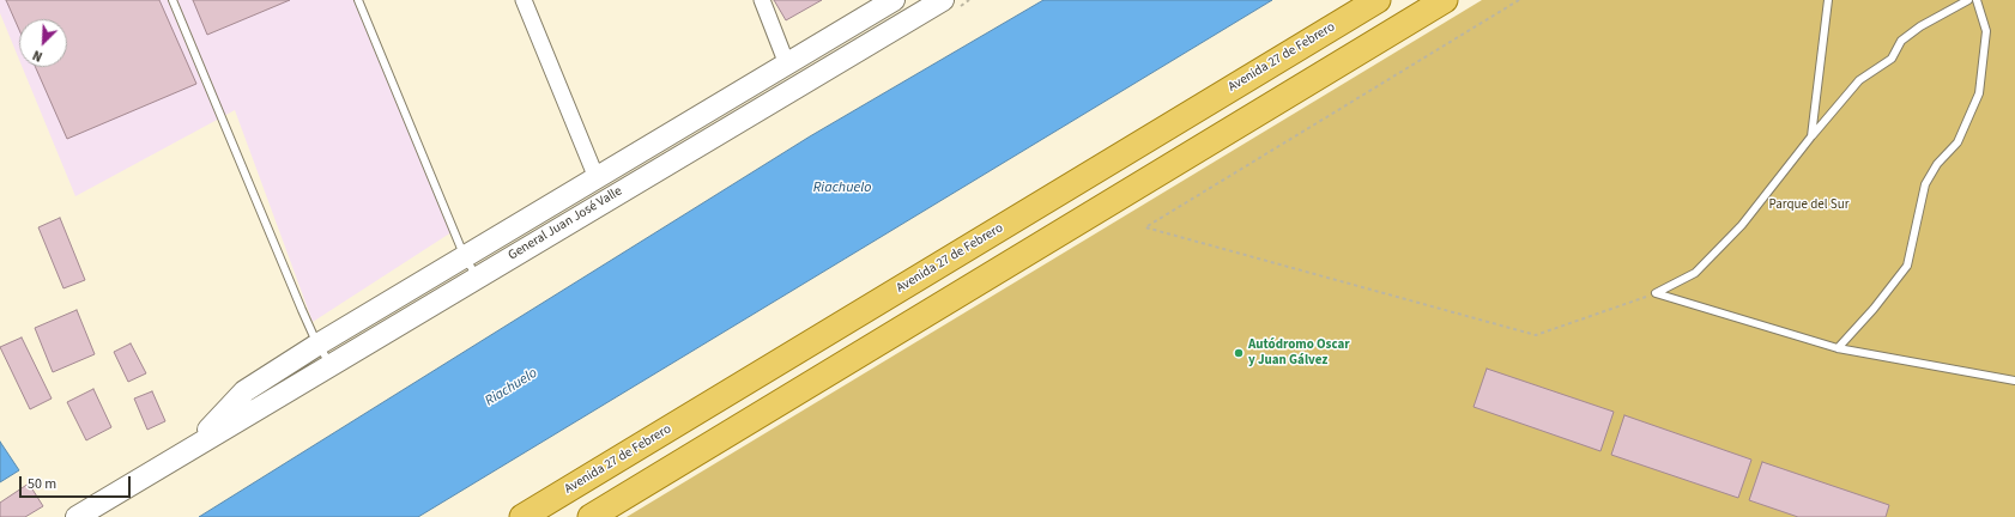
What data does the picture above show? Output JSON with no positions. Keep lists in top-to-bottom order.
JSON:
{
  "streets": {
    "main road": ["Avenida 27 de Febrero", "General Juan José Valle"]
  },
  "water": ["Riachuelo"],
  "parks": ["Parque del Sur"],
  "places": ["Autódromo Oscar y Juan Gálvez"],
  "scale_bar": "50 m",
  "north": "bottom left"
}
